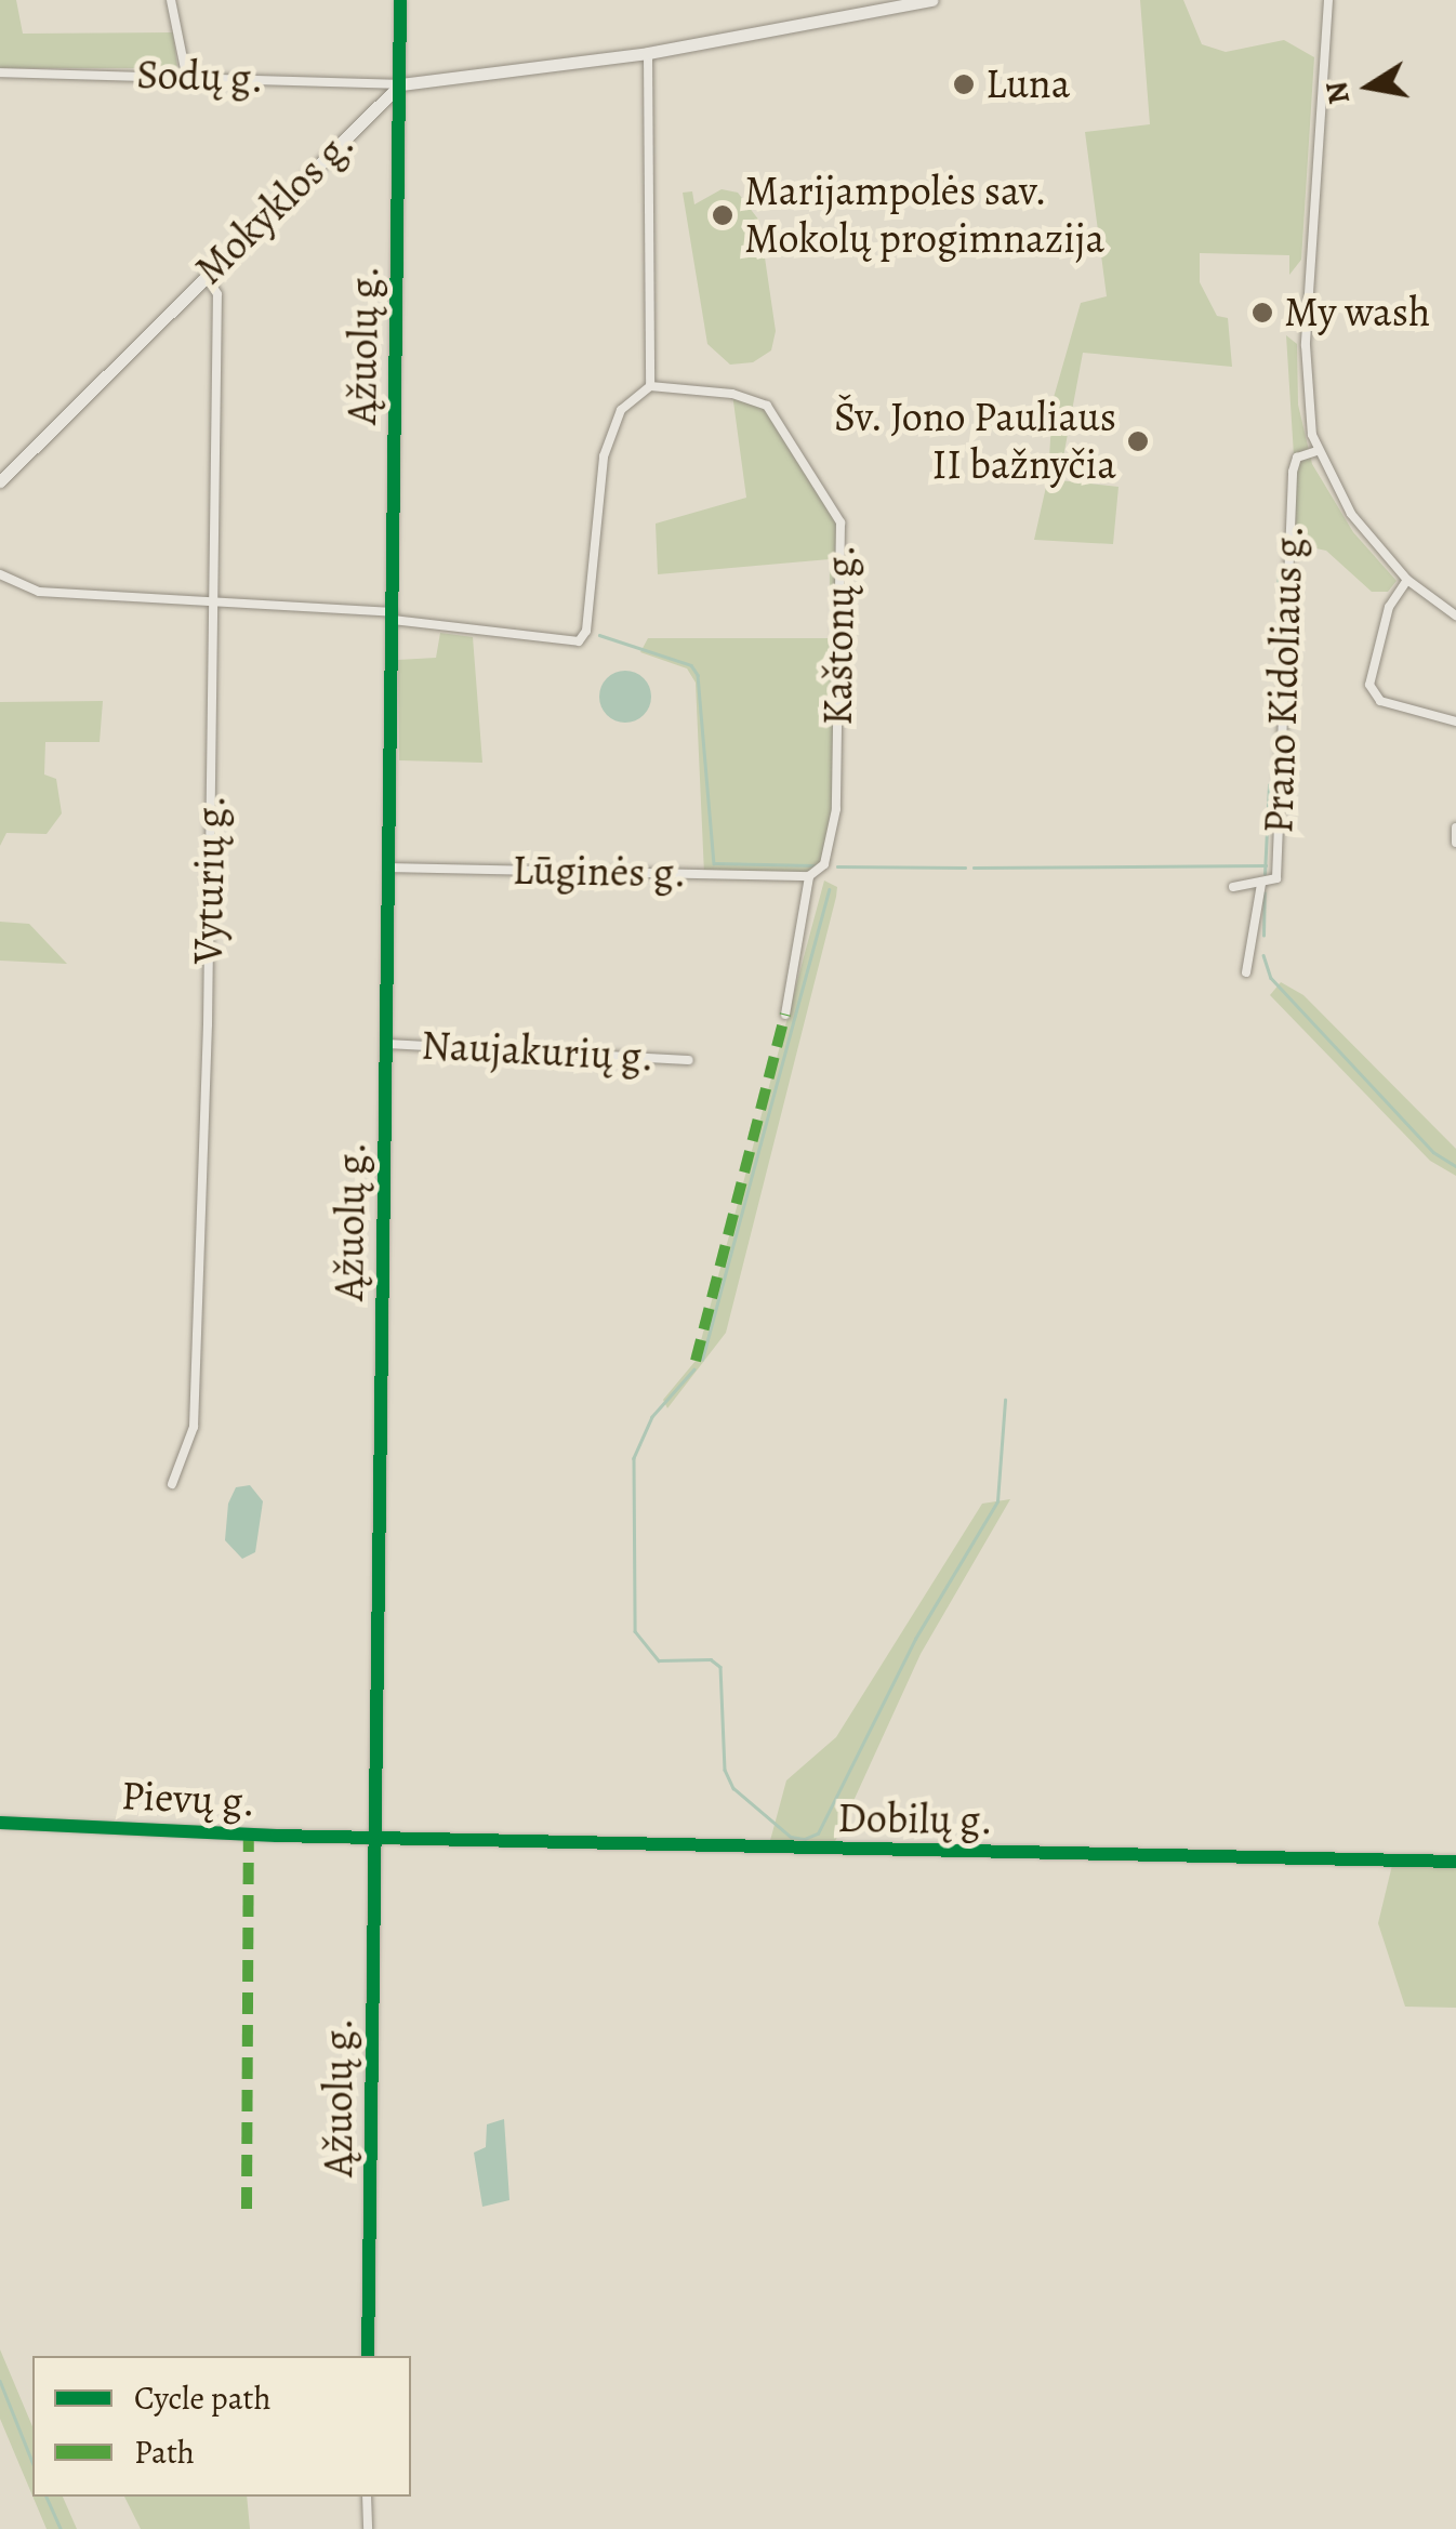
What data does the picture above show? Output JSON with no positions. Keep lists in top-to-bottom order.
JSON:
{
  "streets": {
    "main road": ["Mokyklos g."],
    "street": [
      "Sodų g.",
      "Ąžuolų g.",
      "Kaštonų g.",
      "Prano Kidoliaus g.",
      "Lūginės g.",
      "Vyturių g.",
      "Naujakurių g.",
      "Pievų g.",
      "Dobilų g."
    ]
  },
  "crossings": [
    ["Sodų g.", "Mokyklos g."],
    ["Sodų g.", "Ąžuolų g."],
    ["Mokyklos g.", "Ąžuolų g."],
    ["Mokyklos g.", "Vyturių g."],
    ["Ąžuolų g.", "Lūginės g."],
    ["Ąžuolų g.", "Naujakurių g."],
    ["Ąžuolų g.", "Pievų g."],
    ["Ąžuolų g.", "Dobilų g."],
    ["Kaštonų g.", "Lūginės g."],
    ["Pievų g.", "Dobilų g."]
  ],
  "places": [
    "Luna",
    "Marijampolės sav. Mokolų progimnazija",
    "My wash",
    "Šv. Jono Pauliaus II bažnyčia"
  ],
  "legend": ["Cycle path", "Path"],
  "north": "left"
}
